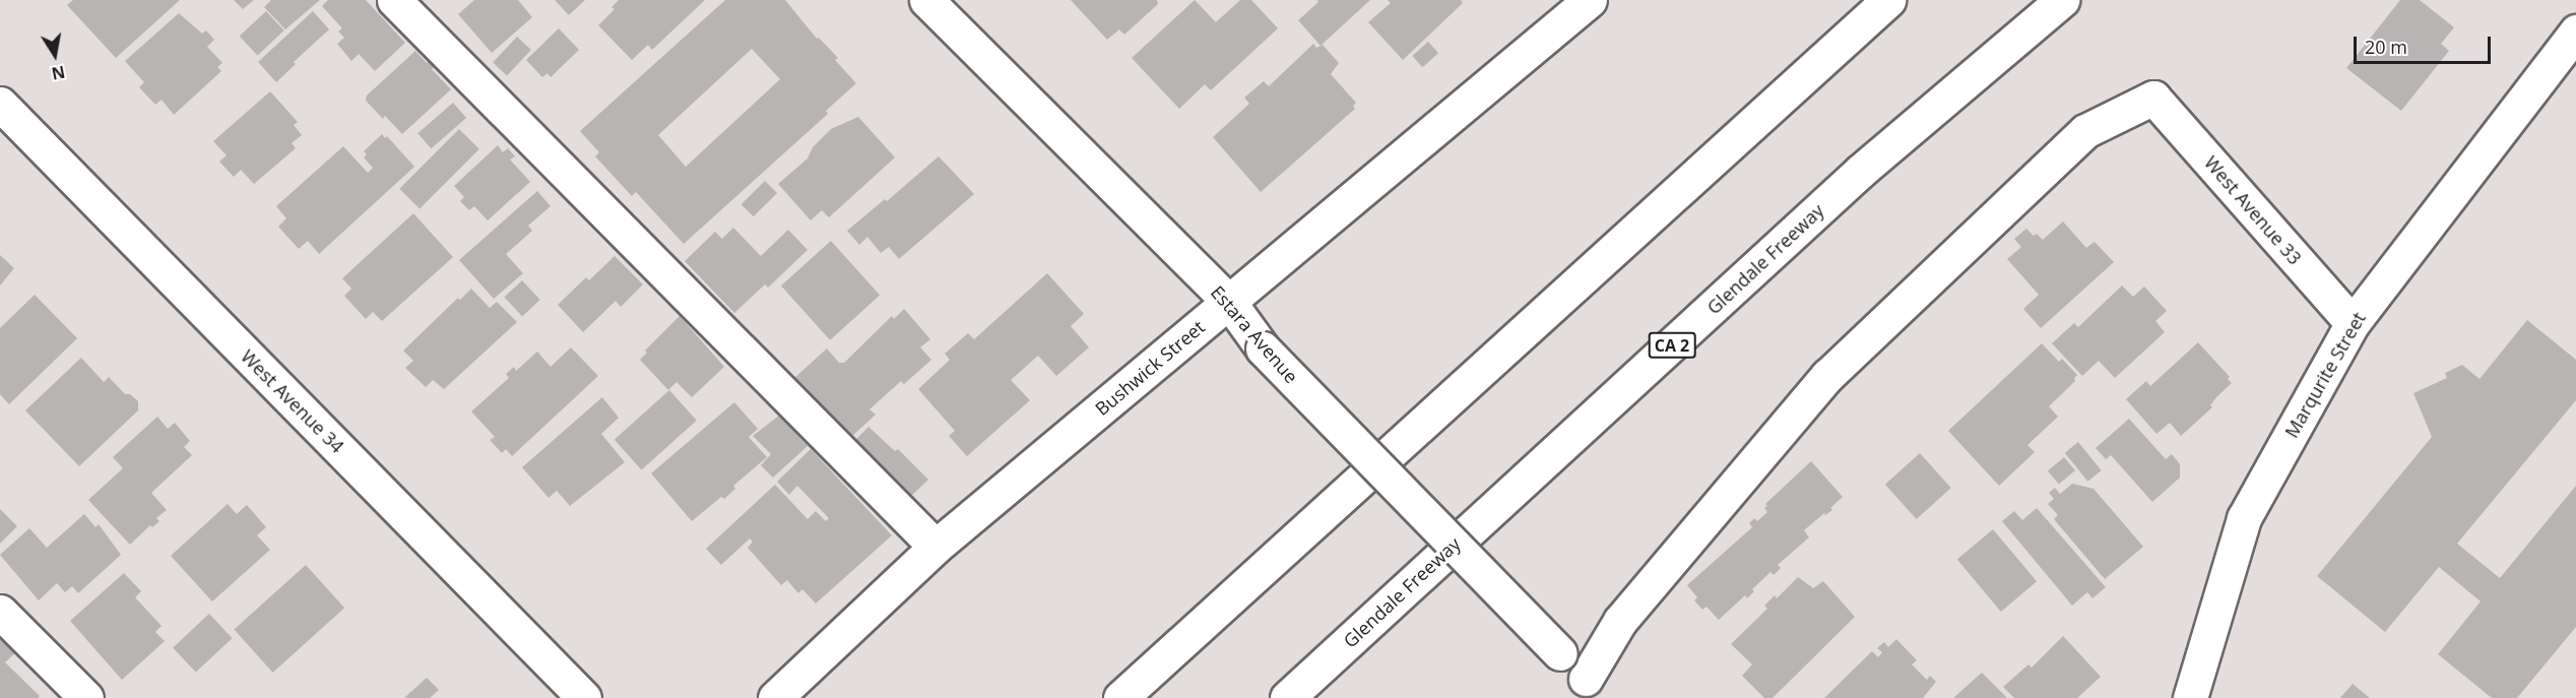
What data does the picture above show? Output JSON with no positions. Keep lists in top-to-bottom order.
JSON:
{
  "streets": {
    "main road": [
      "West Avenue 33",
      "Glendale Freeway",
      "Estara Avenue",
      "CA 2",
      "Bushwick Street",
      "Marqurite Street",
      "West Avenue 34"
    ]
  },
  "crossings": [
    ["West Avenue 33", "Estara Avenue"],
    ["West Avenue 33", "Marqurite Street"],
    ["Estara Avenue", "Bushwick Street"]
  ],
  "scale_bar": "20 m",
  "north": "bottom"
}
